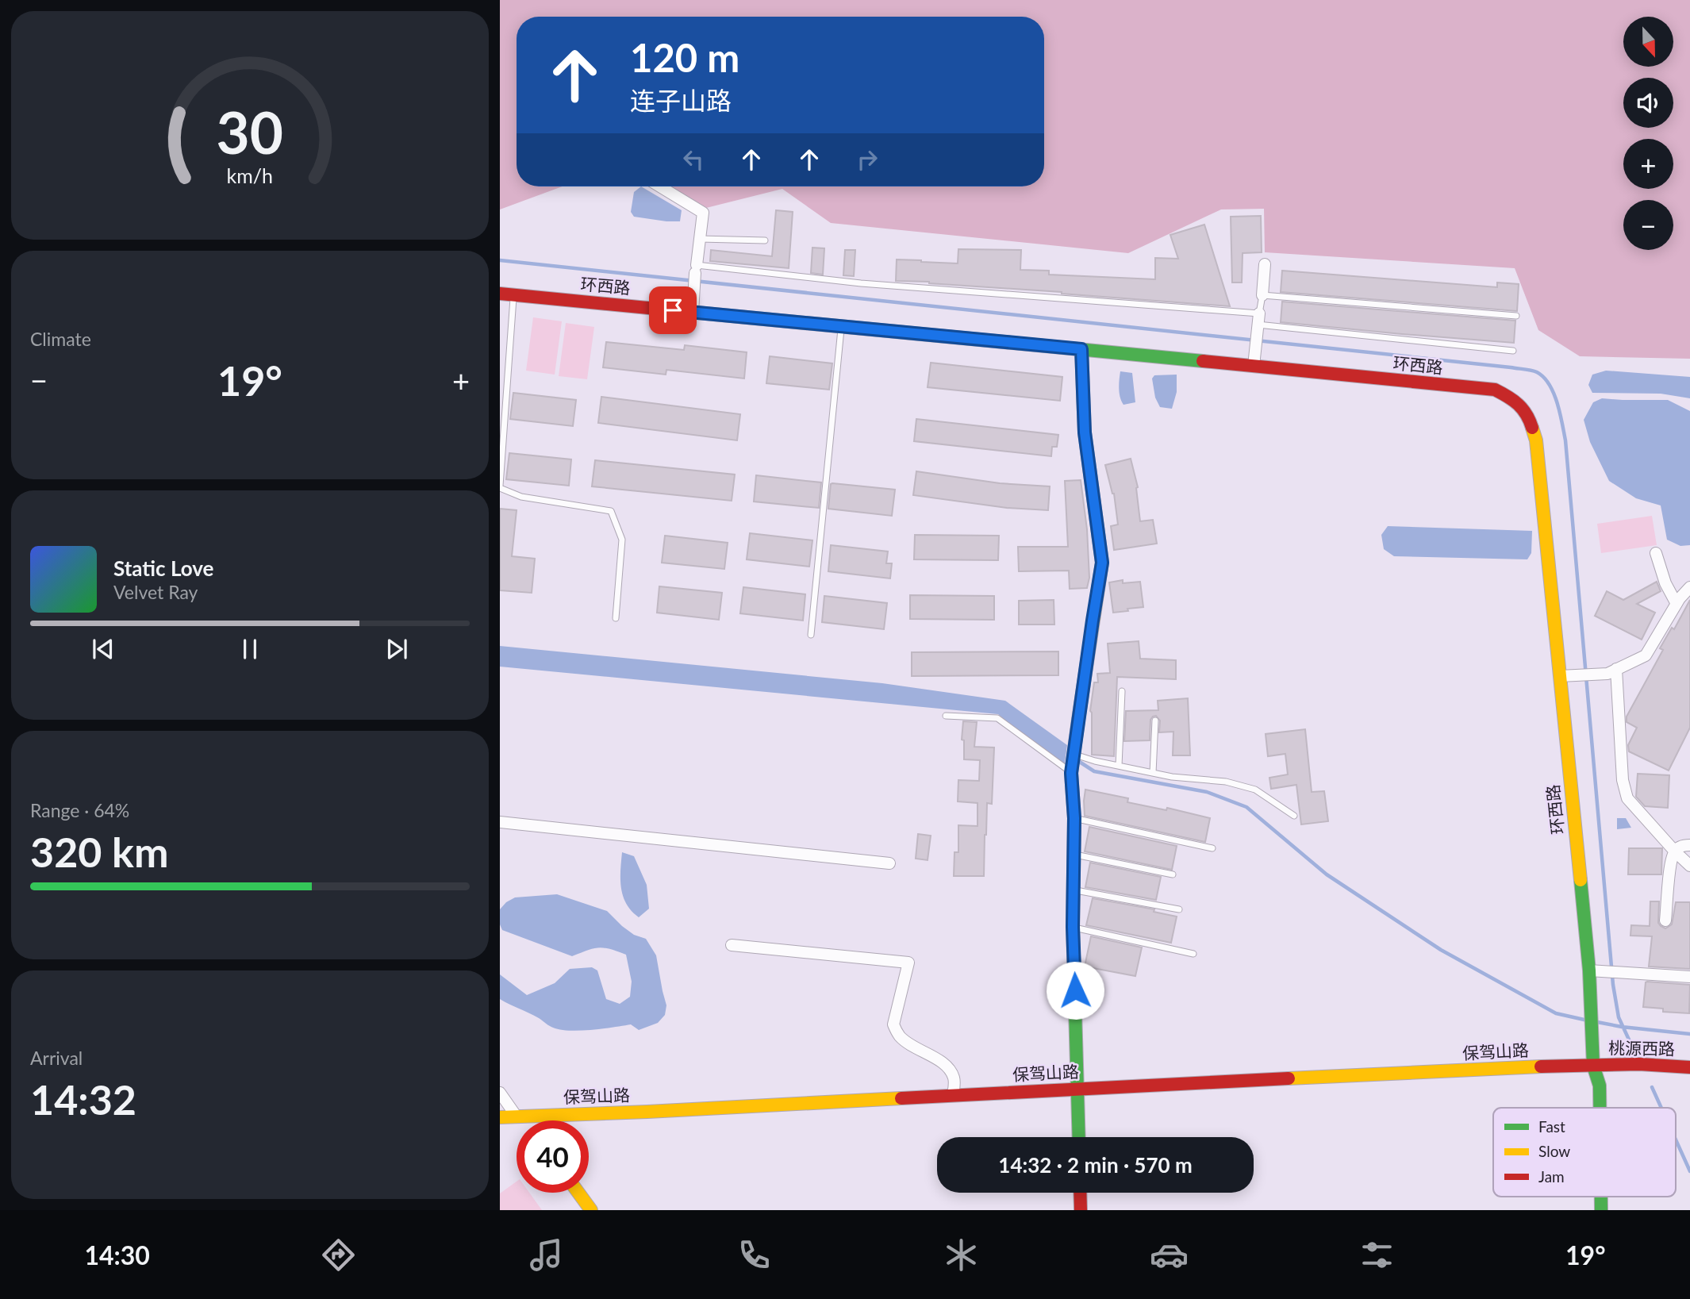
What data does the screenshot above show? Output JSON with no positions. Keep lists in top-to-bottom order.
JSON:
{
  "streets": {
    "street": ["环西路", "桃源西路", "保驾山路"]
  },
  "crossings": [
    ["环西路", "桃源西路"],
    ["环西路", "保驾山路"],
    ["桃源西路", "保驾山路"]
  ],
  "legend": ["Fast", "Slow", "Jam"],
  "north": "bottom",
  "page": {
    "map_buttons": ["+", "−"],
    "turn": ["120 m", "连子山路"],
    "tile": [
      "Climate",
      ["Range · 64%", "320 km"],
      ["Arrival", "14:32"]
    ],
    "heat": ["−", "19°", "+"],
    "song": ["Static Love", "Velvet Ray"],
    "limit": "40",
    "trip": "14:32 · 2 min · 570 m",
    "tabs": ["14:30", "19°"],
    "gauge": ["30", "km/h"]
  }
}
